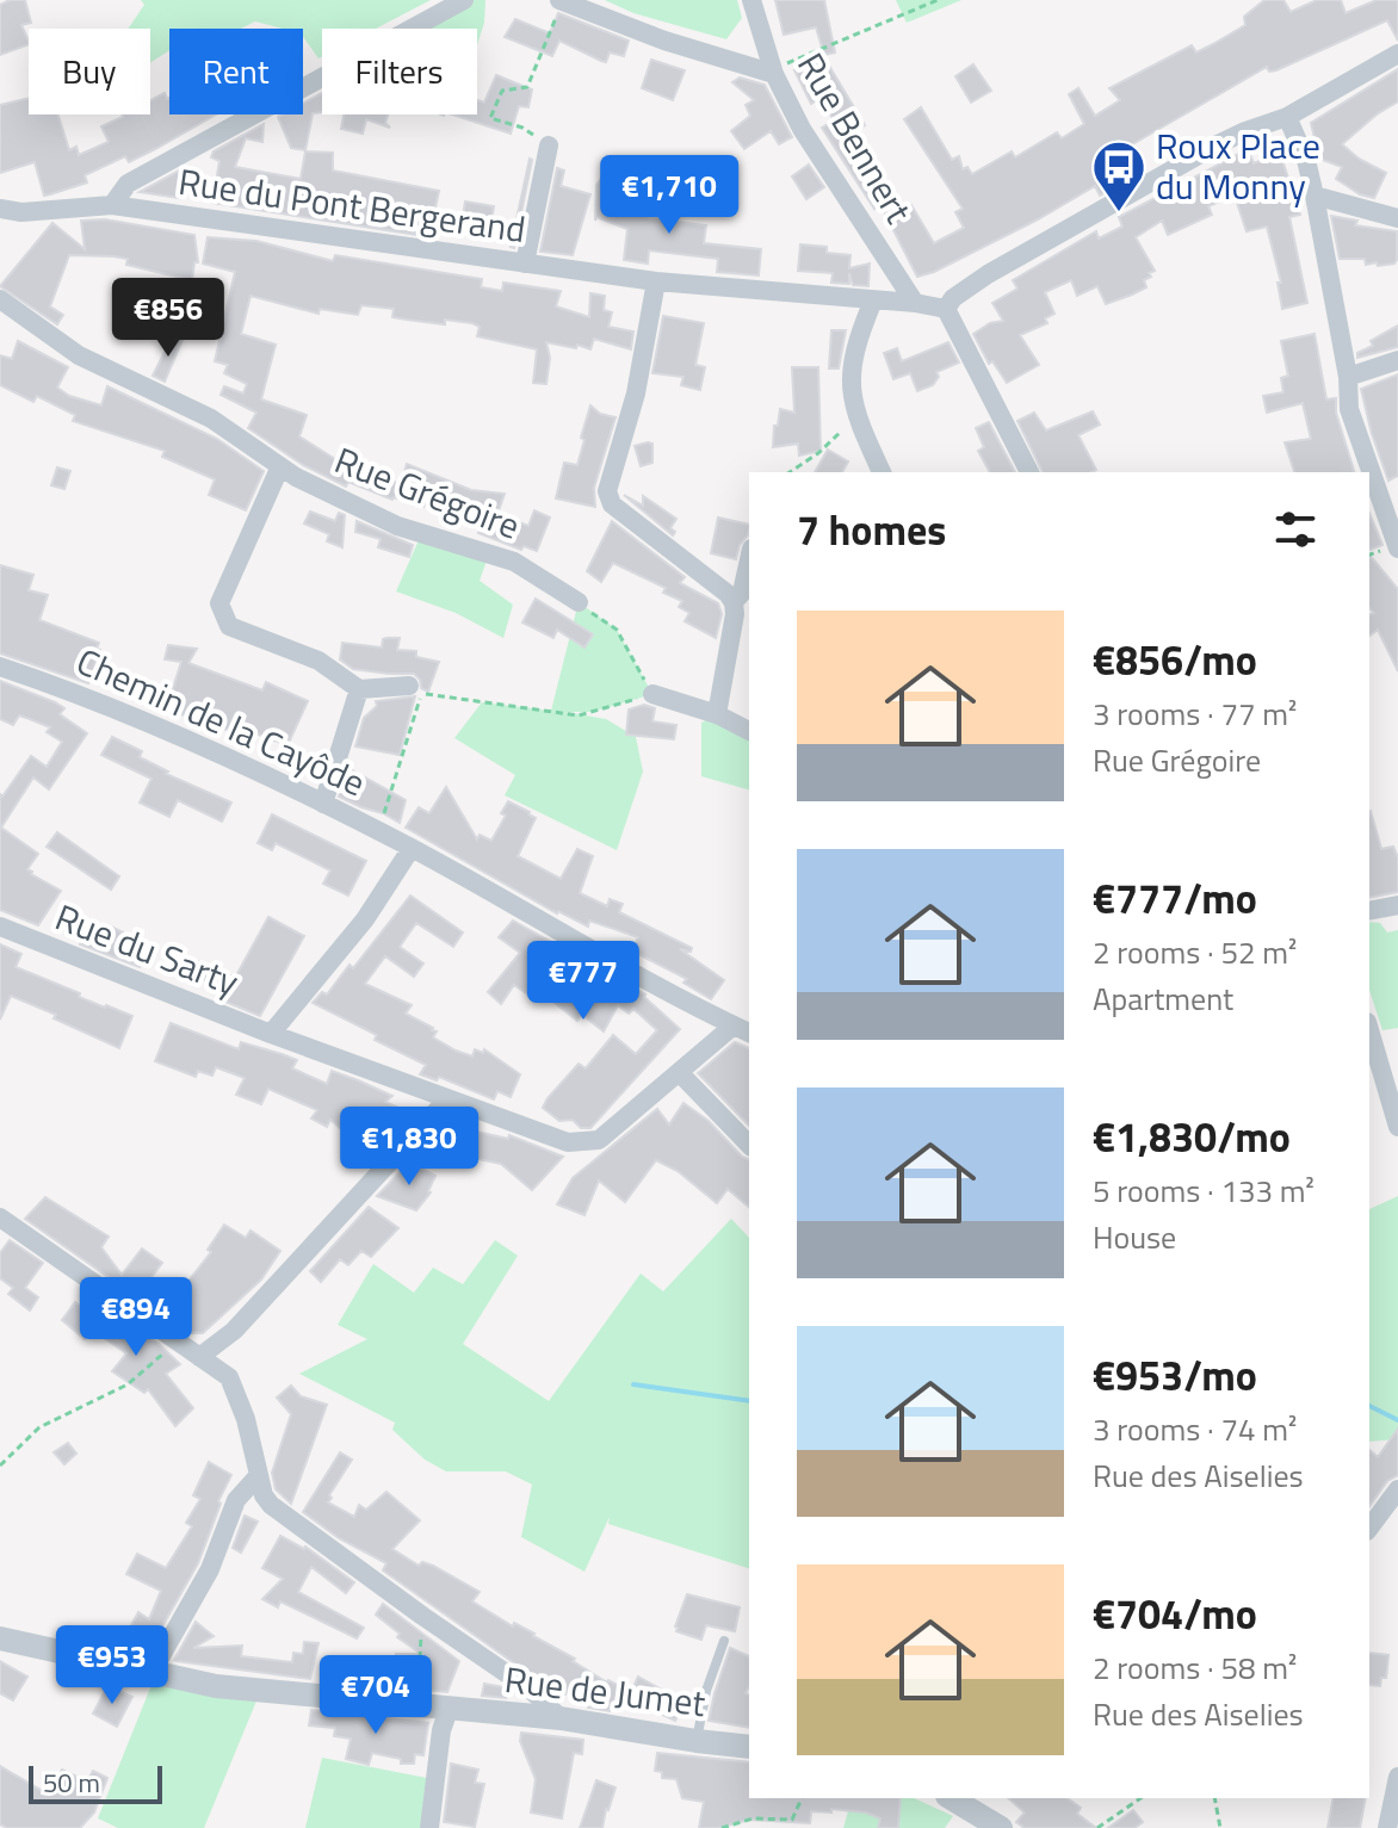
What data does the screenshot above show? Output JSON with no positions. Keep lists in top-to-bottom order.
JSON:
{
  "streets": {
    "street": [
      "Rue Bennert",
      "Rue du Pont Bergerand",
      "Rue Grégoire",
      "Chemin de la Cayôde",
      "Rue du Sarty",
      "Rue de Jumet"
    ]
  },
  "crossings": [
    ["Rue Bennert", "Rue du Pont Bergerand"],
    ["Chemin de la Cayôde", "Rue du Sarty"]
  ],
  "places": {
    "bus stop": ["Roux Place du Monny"]
  },
  "scale_bar": "50 m",
  "page": {
    "chip": ["Buy", "Rent", "Filters"],
    "price": [
      "€1,710",
      "€856",
      "€777",
      "€1,830",
      "€894",
      "€953",
      "€704"
    ],
    "heading": "7 homes",
    "list": [
      {
        "name": "€856/mo",
        "note": "3 rooms · 77 m² · Rue Grégoire"
      },
      {
        "name": "€777/mo",
        "note": "2 rooms · 52 m² · Apartment"
      },
      {
        "name": "€1,830/mo",
        "note": "5 rooms · 133 m² · House"
      },
      {
        "name": "€953/mo",
        "note": "3 rooms · 74 m² · Rue des Aiselies"
      },
      {
        "name": "€704/mo",
        "note": "2 rooms · 58 m² · Rue des Aiselies"
      }
    ],
    "scale": "50 m"
  }
}
